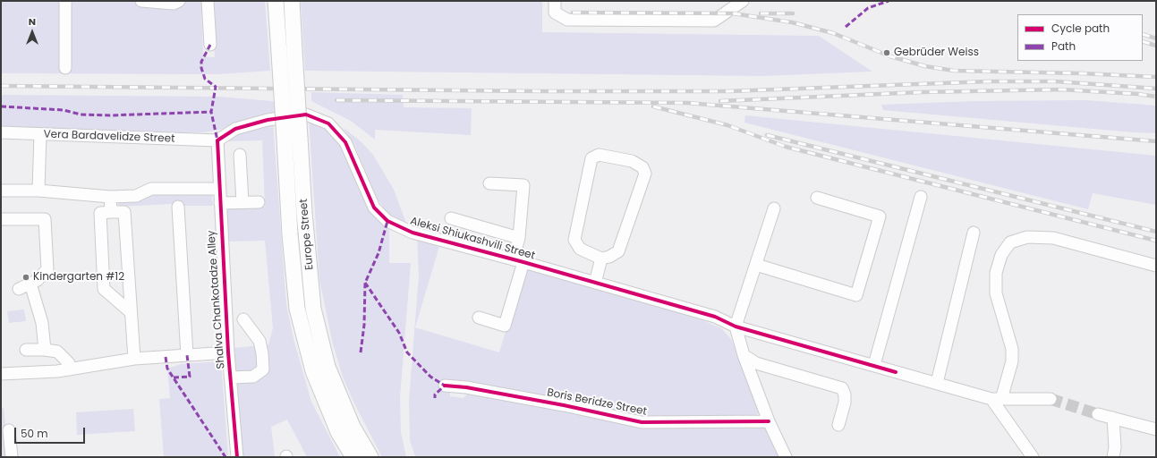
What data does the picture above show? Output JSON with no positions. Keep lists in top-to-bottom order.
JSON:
{
  "streets": {
    "main road": ["Europe Street"],
    "street": [
      "Vera Bardavelidze Street",
      "Aleksi Shiukashvili Street",
      "Shalva Chankotadze Alley",
      "Boris Beridze Street"
    ]
  },
  "crossings": [
    ["Vera Bardavelidze Street", "Aleksi Shiukashvili Street"],
    ["Vera Bardavelidze Street", "Shalva Chankotadze Alley"],
    ["Aleksi Shiukashvili Street", "Shalva Chankotadze Alley"]
  ],
  "places": ["Gebrüder Weiss", "Kindergarten #12"],
  "legend": ["Cycle path", "Path"],
  "scale_bar": "50 m",
  "north": "top"
}
